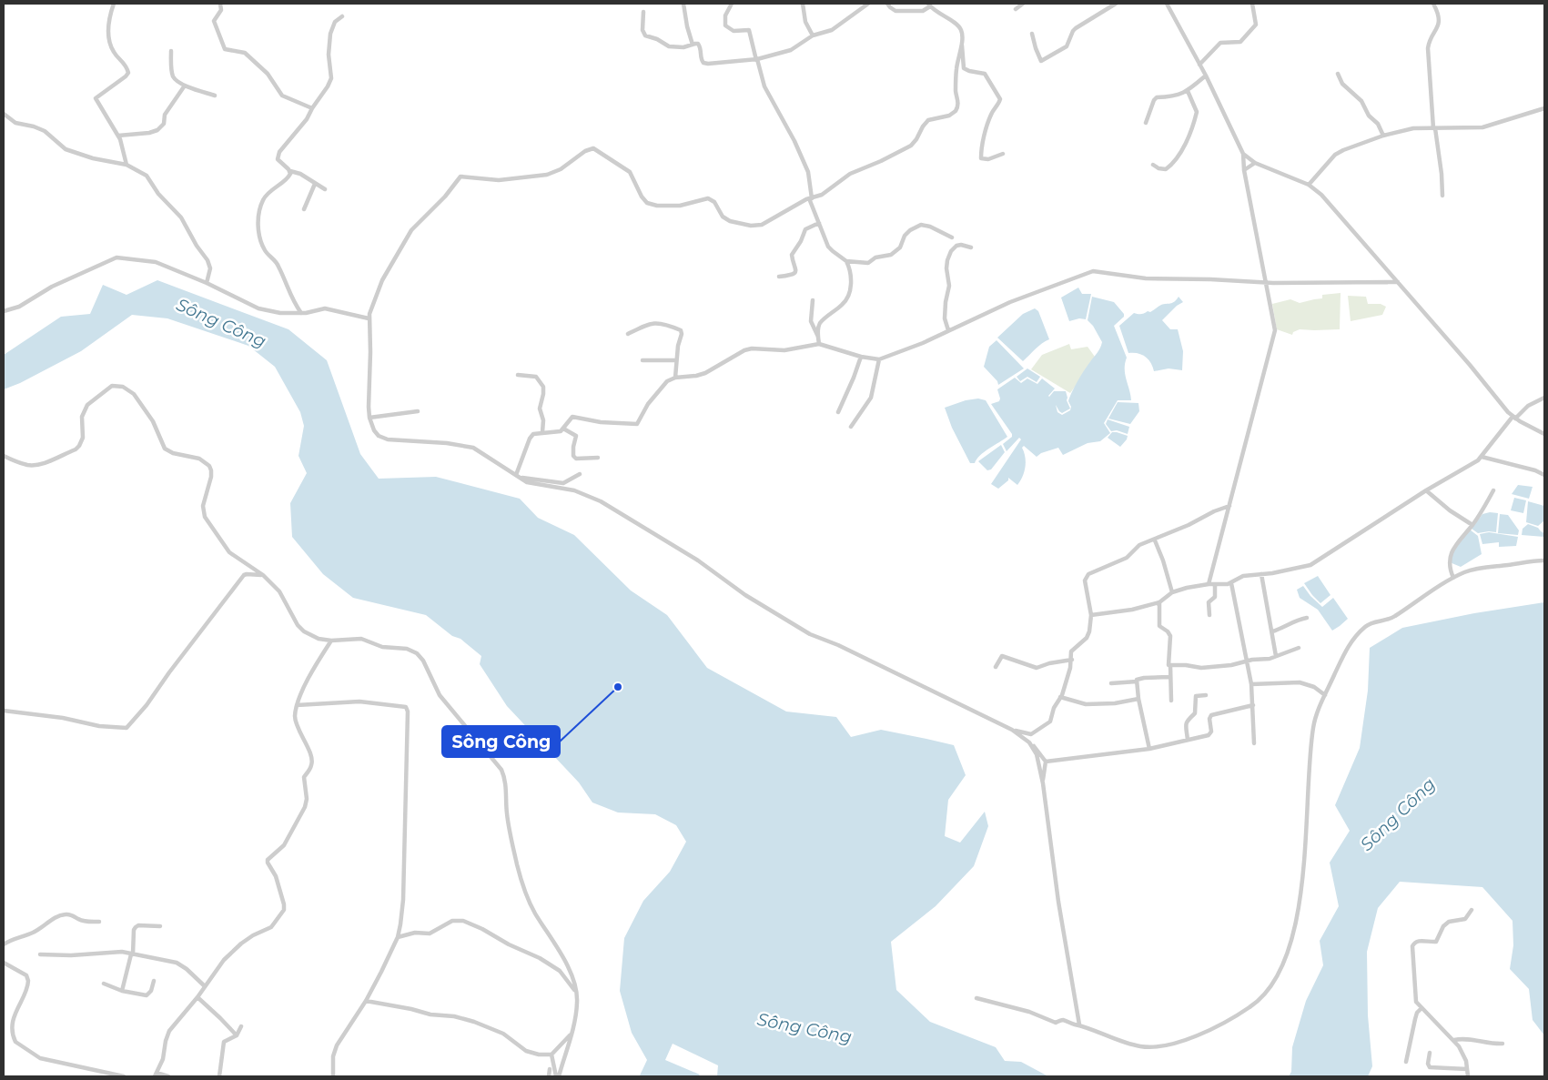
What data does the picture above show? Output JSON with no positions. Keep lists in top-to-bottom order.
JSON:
{
  "water": ["Sông Công"],
  "places": ["Sông Công"]
}
